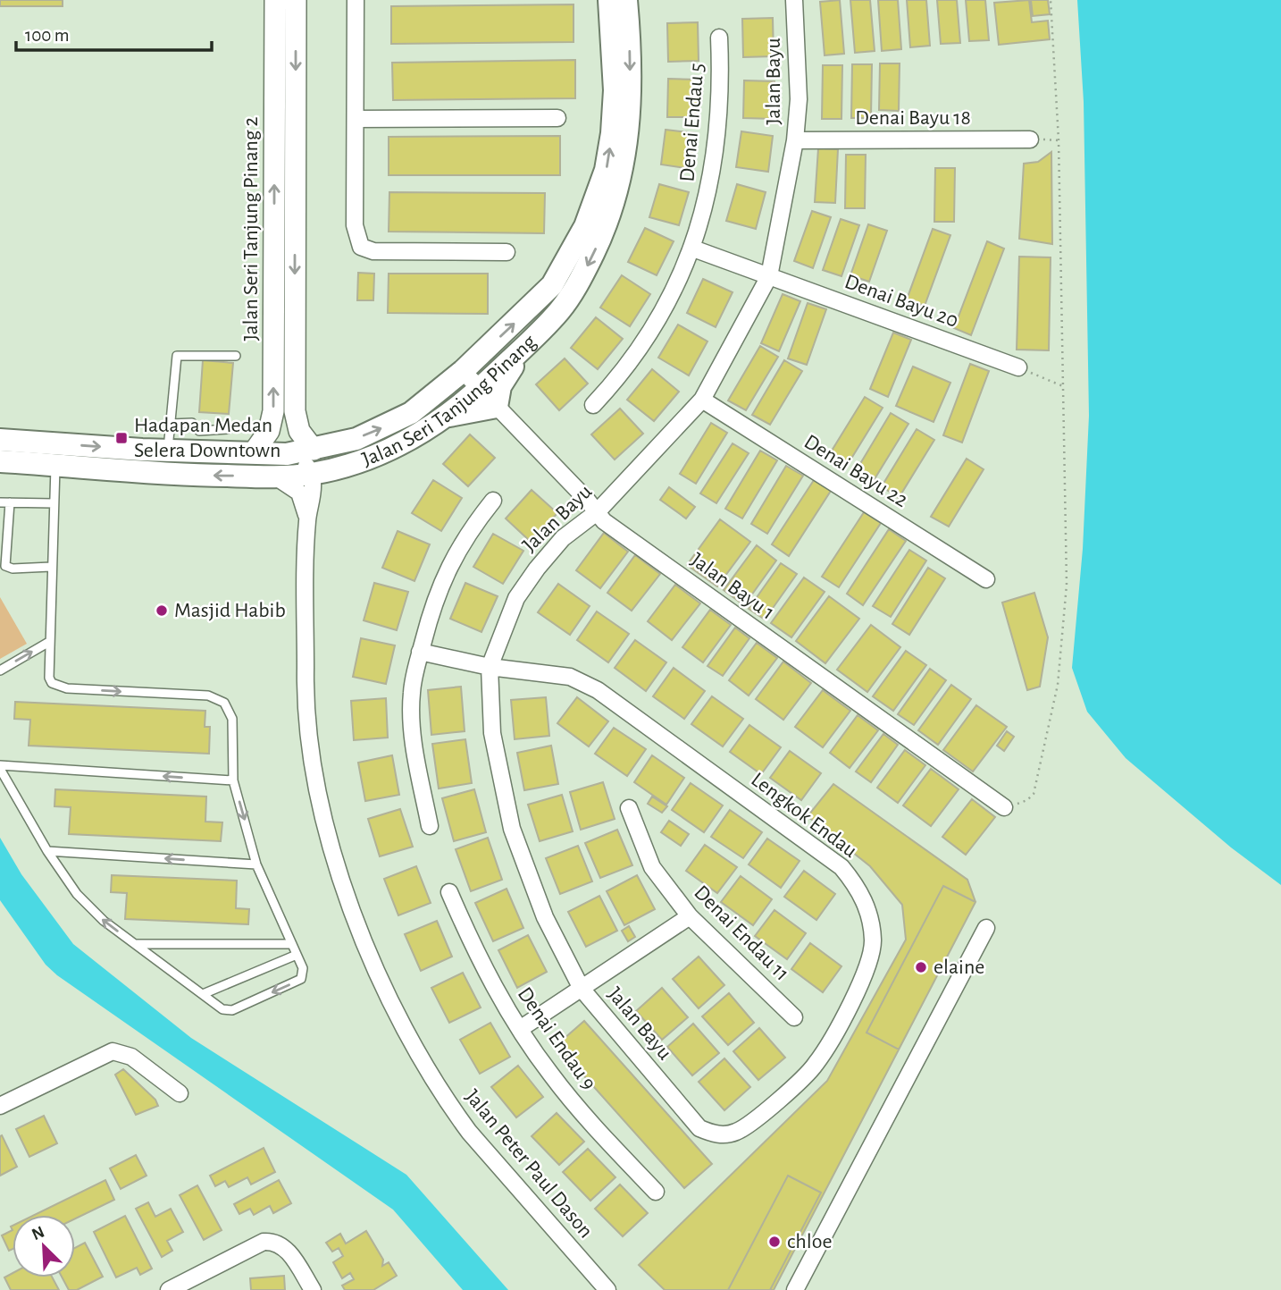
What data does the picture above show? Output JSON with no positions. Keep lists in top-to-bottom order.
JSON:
{
  "streets": {
    "main road": ["Jalan Seri Tanjung Pinang"],
    "street": [
      "Jalan Bayu",
      "Denai Bayu 18",
      "Denai Endau 5",
      "Jalan Seri Tanjung Pinang 2",
      "Denai Bayu 20",
      "Denai Bayu 22",
      "Jalan Bayu 1",
      "Lengkok Endau",
      "Denai Endau 11",
      "Denai Endau 9",
      "Jalan Peter Paul Dason"
    ]
  },
  "crossings": [
    ["Jalan Bayu", "Denai Bayu 18"],
    ["Jalan Bayu", "Denai Bayu 20"],
    ["Jalan Bayu", "Denai Bayu 22"],
    ["Jalan Bayu", "Jalan Bayu 1"],
    ["Jalan Bayu", "Lengkok Endau"],
    ["Denai Endau 5", "Denai Bayu 20"],
    ["Jalan Seri Tanjung Pinang 2", "Jalan Seri Tanjung Pinang"],
    ["Jalan Seri Tanjung Pinang", "Jalan Bayu 1"],
    ["Jalan Seri Tanjung Pinang", "Jalan Peter Paul Dason"]
  ],
  "places": {
    "transit": ["Hadapan Medan Selera Downtown"],
    "other": ["Masjid Habib", "elaine", "chloe"]
  },
  "scale_bar": "100 m",
  "north": "top left"
}
